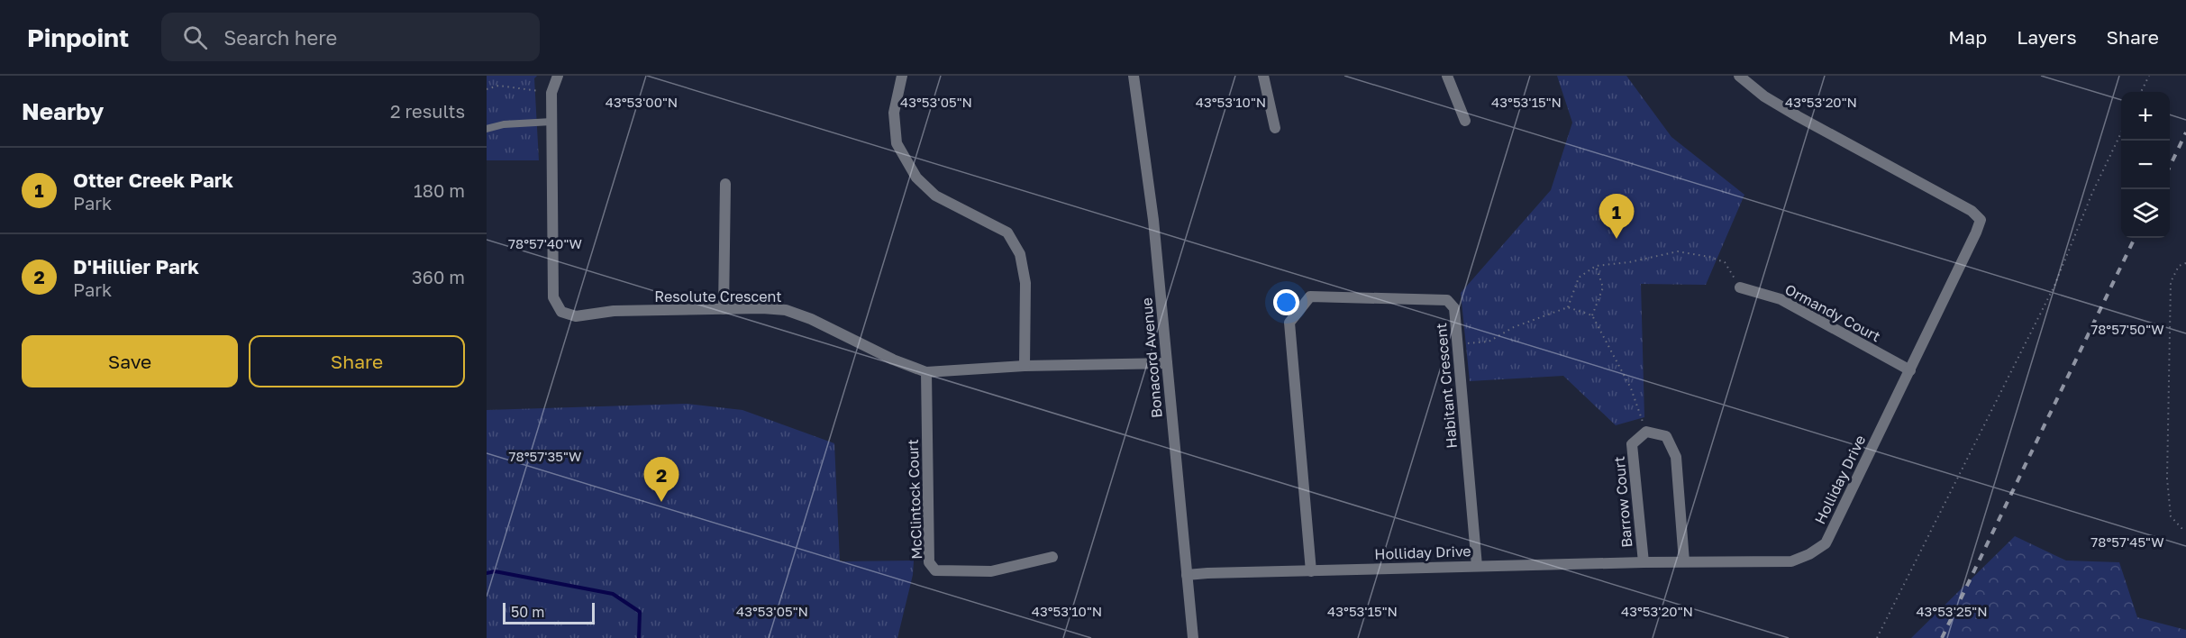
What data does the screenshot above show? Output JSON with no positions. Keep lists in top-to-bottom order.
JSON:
{
  "streets": {
    "street": [
      "Resolute Crescent",
      "Ormandy Court",
      "Bonacord Avenue",
      "Habitant Crescent",
      "Holliday Drive",
      "McClintock Court",
      "Barrow Court"
    ]
  },
  "crossings": [
    ["Resolute Crescent", "Bonacord Avenue"],
    ["Resolute Crescent", "McClintock Court"],
    ["Ormandy Court", "Holliday Drive"],
    ["Bonacord Avenue", "Holliday Drive"],
    ["Habitant Crescent", "Holliday Drive"],
    ["Holliday Drive", "Barrow Court"]
  ],
  "scale_bar": "50 m",
  "page": {
    "header": "Pinpoint",
    "search": "Search here",
    "nav": ["Map", "Layers", "Share"],
    "heading": ["Nearby", "2 results"],
    "map_buttons": ["+", "−"],
    "list": [
      {
        "mark": "1",
        "name": "Otter Creek Park",
        "note": "Park",
        "value": "180 m"
      },
      {
        "mark": "2",
        "name": "D'Hillier Park",
        "note": "Park",
        "value": "360 m"
      }
    ],
    "pins": ["1", "2"],
    "buttons": ["Save", "Share"],
    "scale": "50 m"
  },
  "coordinates": [
    "43°53'00\"N",
    "43°53'05\"N",
    "43°53'10\"N",
    "43°53'15\"N",
    "43°53'20\"N",
    "78°57'40\"W",
    "78°57'50\"W",
    "78°57'35\"W",
    "78°57'45\"W",
    "43°53'25\"N"
  ]
}
